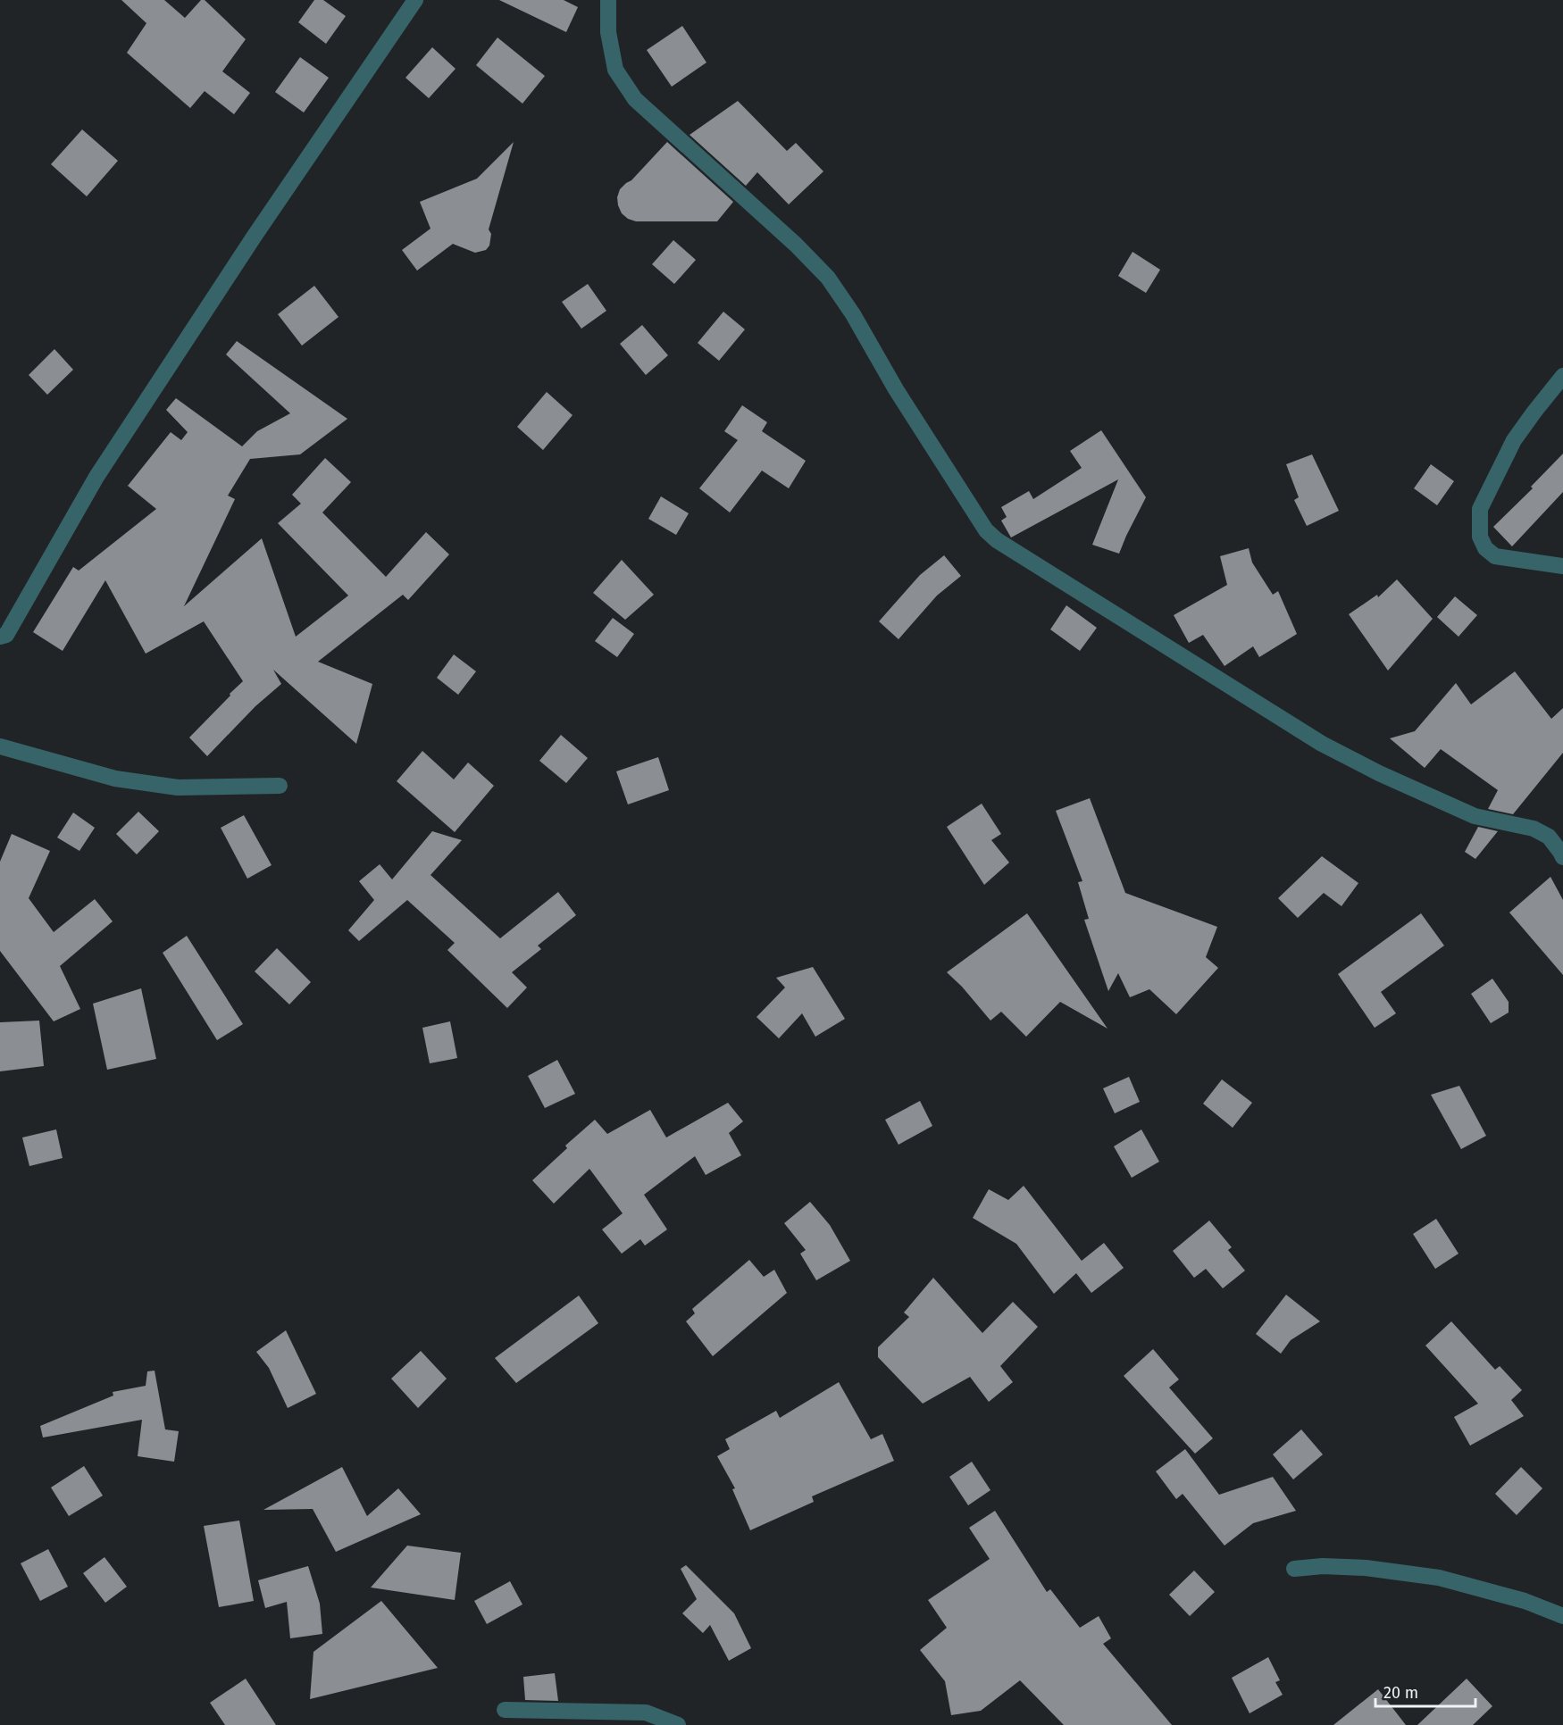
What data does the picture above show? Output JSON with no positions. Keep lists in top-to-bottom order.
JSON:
{
  "scale_bar": "20 m"
}
